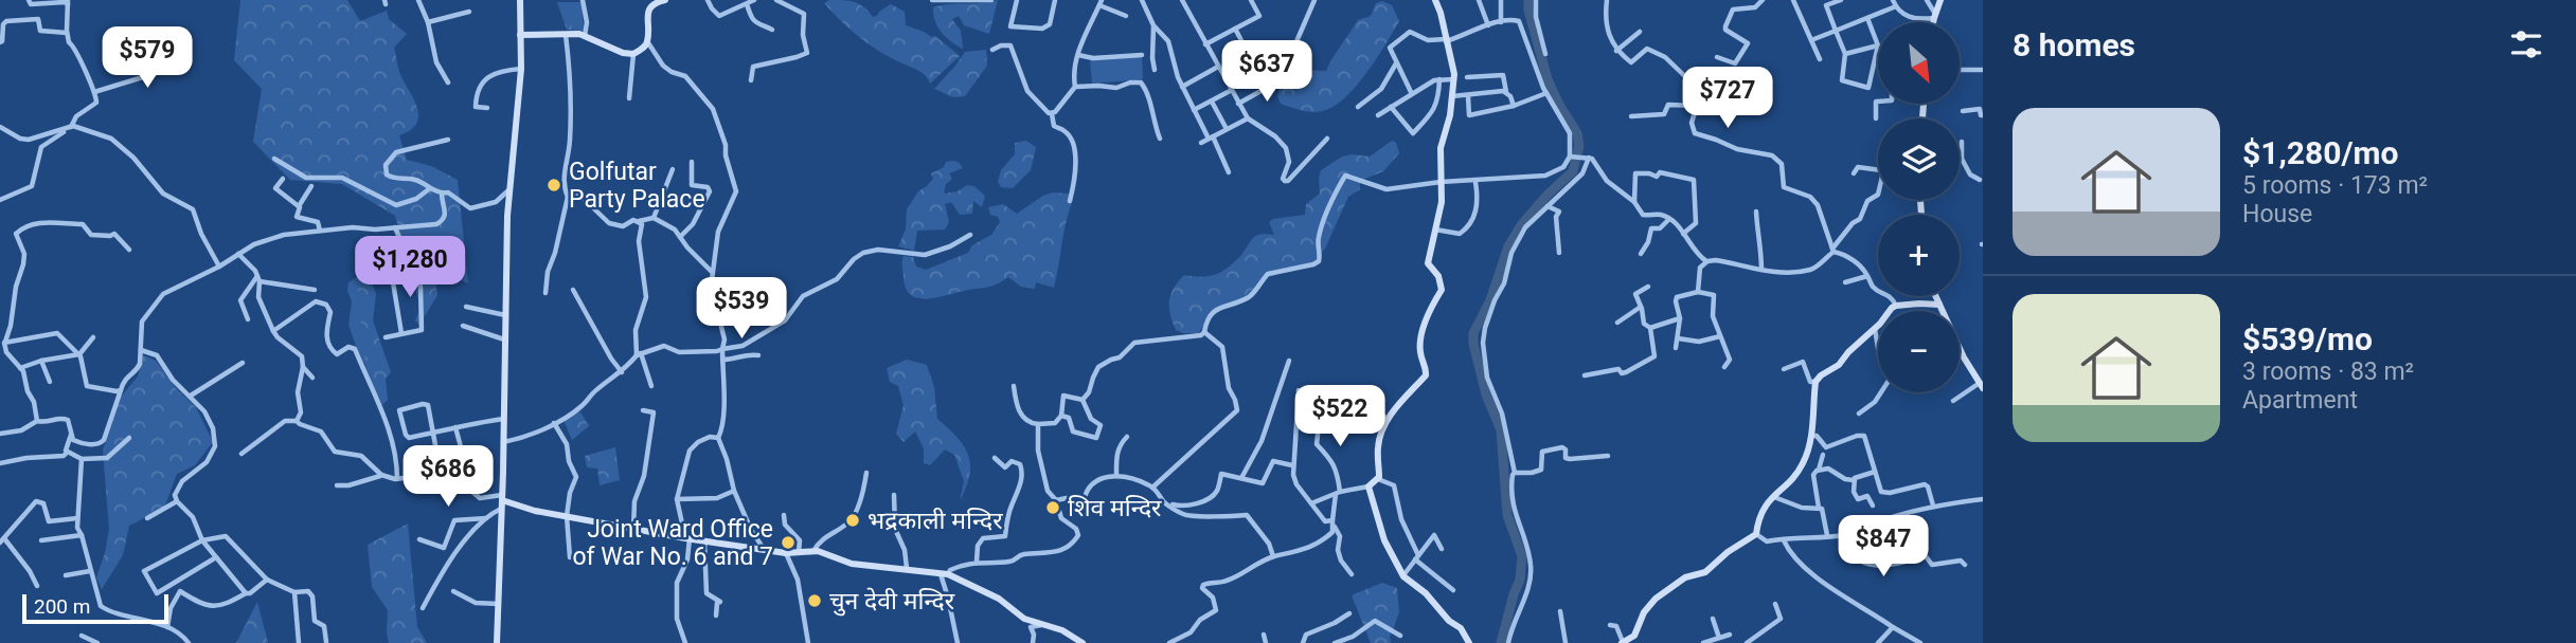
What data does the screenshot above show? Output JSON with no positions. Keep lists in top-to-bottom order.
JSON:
{
  "places": [
    "Golfutar Party Palace",
    "शिव मन्दिर",
    "भद्रकाली मन्दिर",
    "Joint Ward Office of War No. 6 and 7",
    "चुन देवी मन्दिर"
  ],
  "scale_bar": "200 m",
  "north": "bottom right",
  "page": {
    "heading": "8 homes",
    "map_buttons": ["+", "−"],
    "price": [
      "$579",
      "$637",
      "$727",
      "$1,280",
      "$539",
      "$522",
      "$686",
      "$847"
    ],
    "list": [
      {
        "name": "$1,280/mo",
        "note": "5 rooms · 173 m² · House"
      },
      {
        "name": "$539/mo",
        "note": "3 rooms · 83 m² · Apartment"
      }
    ],
    "scale": "200 m"
  }
}
